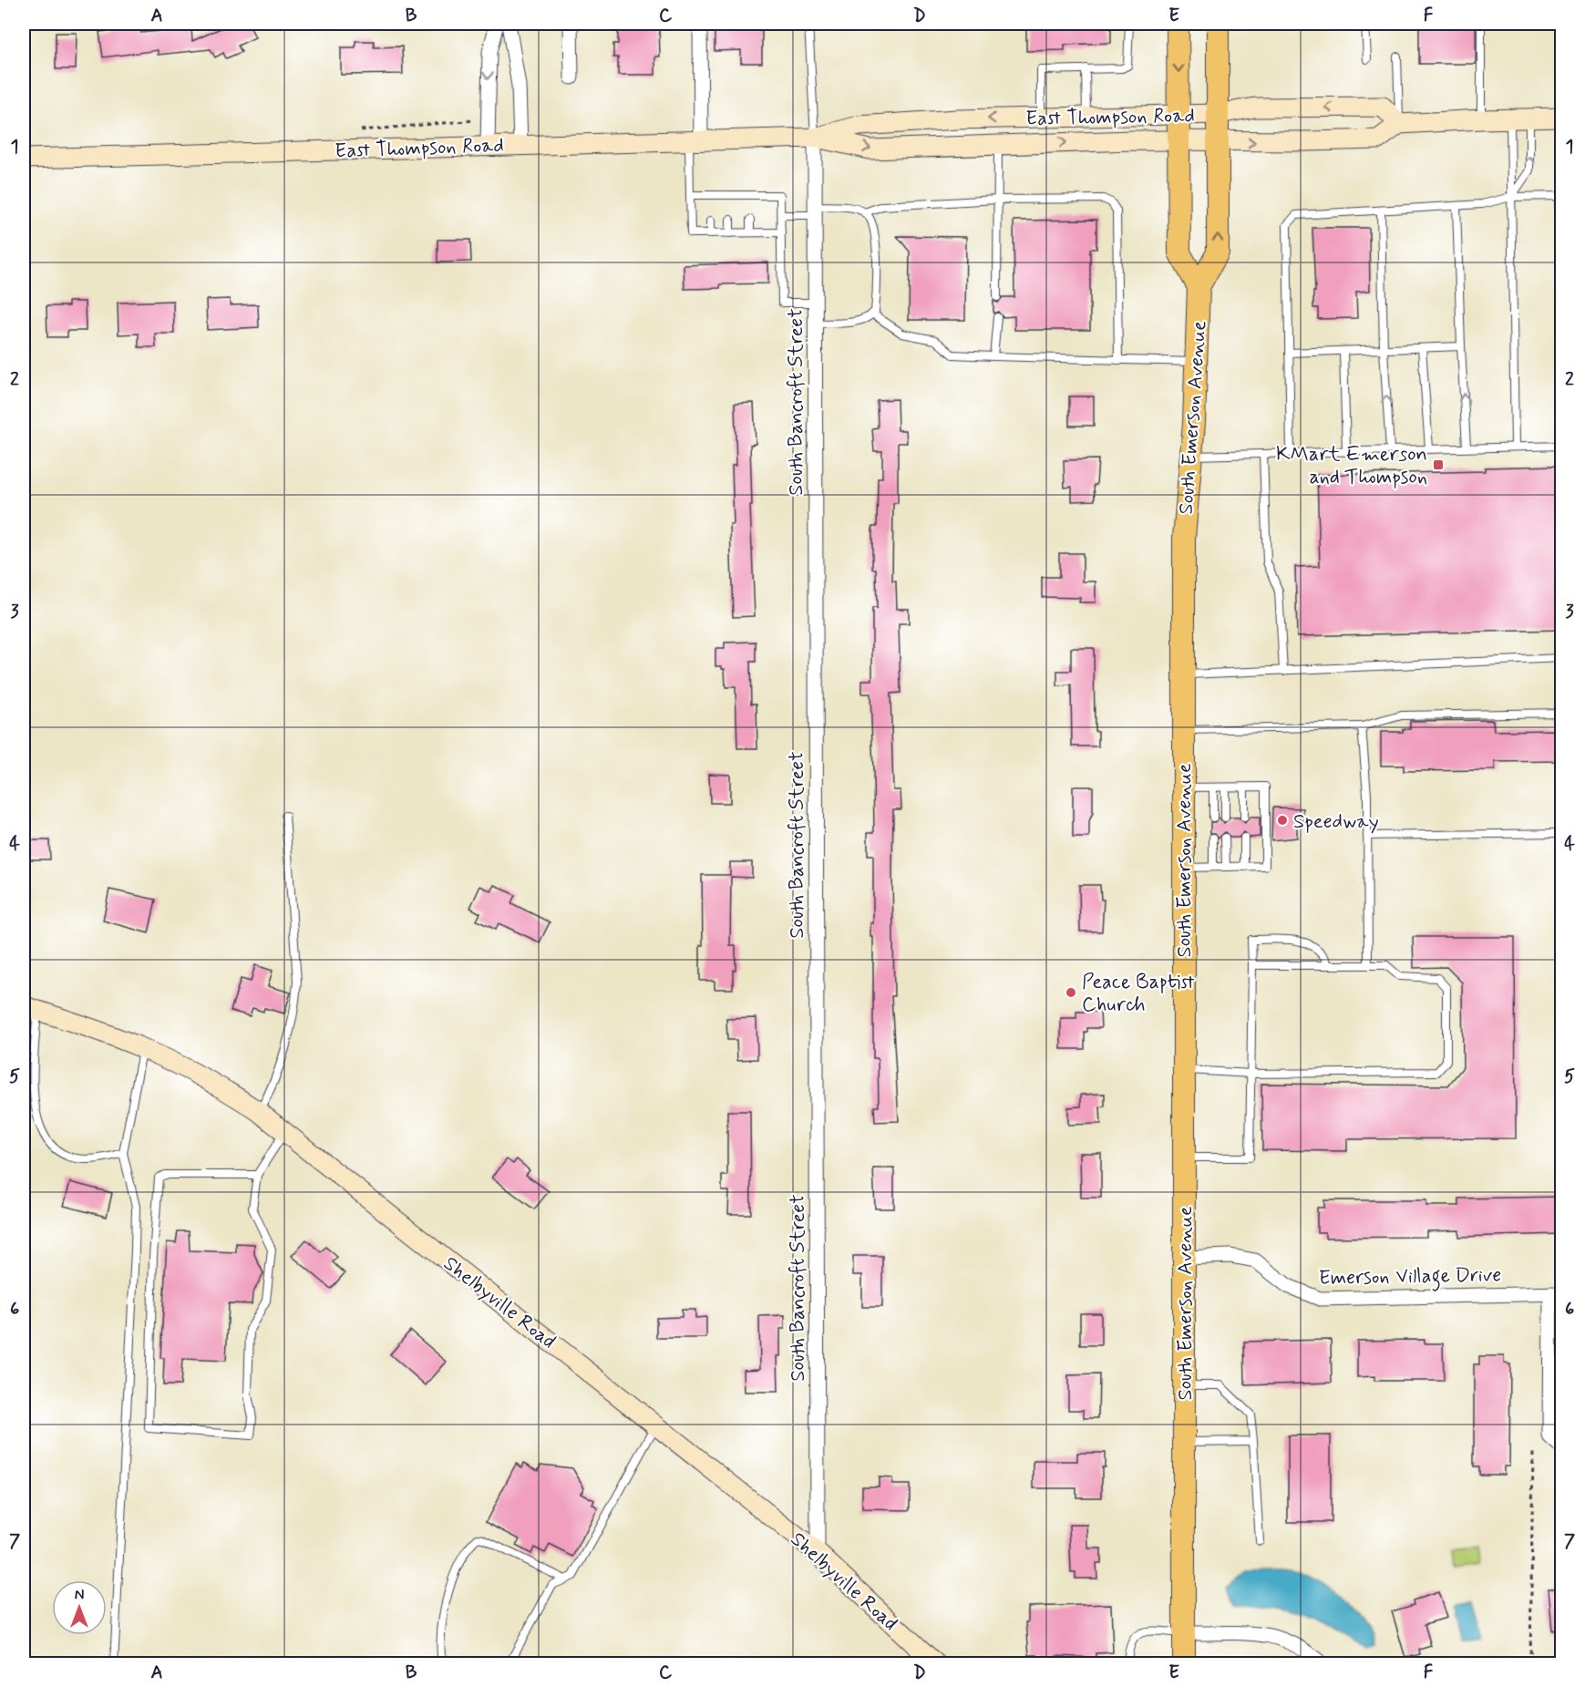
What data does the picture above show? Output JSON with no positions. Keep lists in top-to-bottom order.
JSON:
{
  "streets": {
    "main road": ["East Thompson Road", "South Emerson Avenue", "Shelbyville Road"],
    "street": ["South Bancroft Street", "Emerson Village Drive"]
  },
  "crossings": [
    ["East Thompson Road", "South Bancroft Street"],
    ["East Thompson Road", "South Emerson Avenue"],
    ["South Bancroft Street", "Shelbyville Road"],
    ["South Emerson Avenue", "Emerson Village Drive"]
  ],
  "places": {
    "transit": ["KMart Emerson and Thompson"],
    "other": ["Speedway", "Peace Baptist Church"]
  },
  "north": "top",
  "grid": {
    "columns": [
      "A",
      "B",
      "C",
      "D",
      "E",
      "F"
    ],
    "rows": [
      "1",
      "2",
      "3",
      "4",
      "5",
      "6",
      "7"
    ]
  }
}
